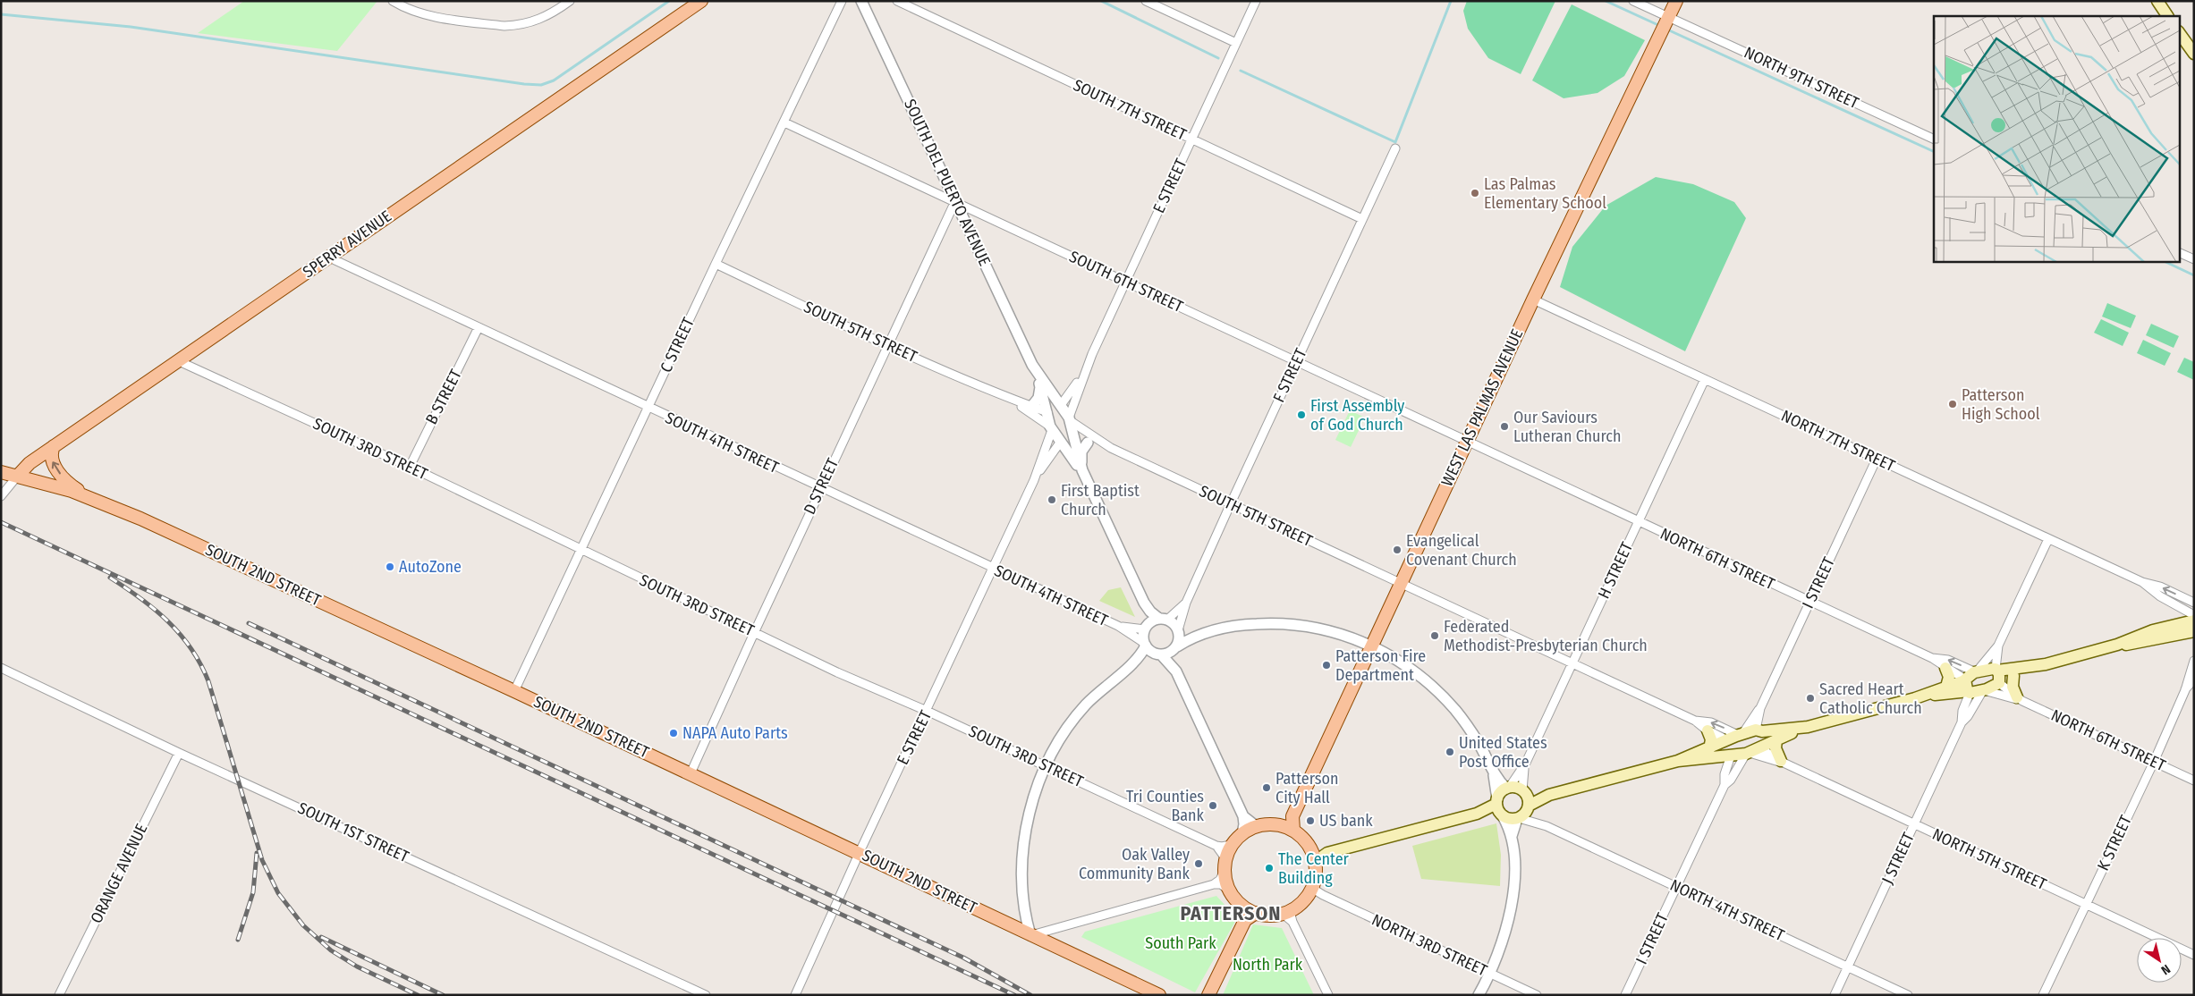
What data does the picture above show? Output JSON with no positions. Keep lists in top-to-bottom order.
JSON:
{
  "streets": {
    "main road": ["SPERRY AVENUE", "WEST LAS PALMAS AVENUE", "SOUTH 2ND STREET"],
    "street": [
      "NORTH 9TH STREET",
      "SOUTH 7TH STREET",
      "SOUTH DEL PUERTO AVENUE",
      "E STREET",
      "SOUTH 6TH STREET",
      "SOUTH 5TH STREET",
      "C STREET",
      "F STREET",
      "B STREET",
      "NORTH 7TH STREET",
      "SOUTH 4TH STREET",
      "SOUTH 3RD STREET",
      "D STREET",
      "NORTH 6TH STREET",
      "H STREET",
      "I STREET",
      "SOUTH 1ST STREET",
      "K STREET",
      "J STREET",
      "NORTH 5TH STREET",
      "ORANGE AVENUE",
      "NORTH 4TH STREET",
      "NORTH 3RD STREET"
    ]
  },
  "crossings": [
    ["NORTH 9TH STREET", "WEST LAS PALMAS AVENUE"],
    ["SOUTH 7TH STREET", "E STREET"],
    ["SOUTH 7TH STREET", "F STREET"],
    ["SOUTH DEL PUERTO AVENUE", "E STREET"],
    ["SOUTH DEL PUERTO AVENUE", "SOUTH 6TH STREET"],
    ["SOUTH DEL PUERTO AVENUE", "SOUTH 5TH STREET"],
    ["SOUTH DEL PUERTO AVENUE", "F STREET"],
    ["SOUTH DEL PUERTO AVENUE", "SOUTH 4TH STREET"],
    ["SOUTH DEL PUERTO AVENUE", "D STREET"],
    ["E STREET", "SOUTH 6TH STREET"],
    ["E STREET", "SOUTH 5TH STREET"],
    ["E STREET", "SOUTH 4TH STREET"],
    ["E STREET", "SOUTH 3RD STREET"],
    ["E STREET", "SOUTH 2ND STREET"],
    ["SPERRY AVENUE", "SOUTH 4TH STREET"],
    ["SPERRY AVENUE", "SOUTH 3RD STREET"],
    ["SPERRY AVENUE", "SOUTH 2ND STREET"],
    ["SOUTH 6TH STREET", "C STREET"],
    ["SOUTH 6TH STREET", "F STREET"],
    ["SOUTH 6TH STREET", "WEST LAS PALMAS AVENUE"],
    ["SOUTH 6TH STREET", "D STREET"],
    ["SOUTH 6TH STREET", "NORTH 6TH STREET"],
    ["SOUTH 5TH STREET", "C STREET"],
    ["SOUTH 5TH STREET", "F STREET"],
    ["SOUTH 5TH STREET", "WEST LAS PALMAS AVENUE"],
    ["SOUTH 5TH STREET", "D STREET"],
    ["C STREET", "SOUTH 4TH STREET"],
    ["C STREET", "SOUTH 3RD STREET"],
    ["C STREET", "SOUTH 2ND STREET"],
    ["F STREET", "SOUTH 4TH STREET"],
    ["B STREET", "SOUTH 4TH STREET"],
    ["B STREET", "SOUTH 3RD STREET"],
    ["WEST LAS PALMAS AVENUE", "NORTH 7TH STREET"],
    ["WEST LAS PALMAS AVENUE", "SOUTH 3RD STREET"],
    ["WEST LAS PALMAS AVENUE", "NORTH 6TH STREET"],
    ["WEST LAS PALMAS AVENUE", "NORTH 3RD STREET"],
    ["NORTH 7TH STREET", "H STREET"],
    ["NORTH 7TH STREET", "I STREET"],
    ["SOUTH 4TH STREET", "D STREET"],
    ["SOUTH 3RD STREET", "D STREET"],
    ["SOUTH 3RD STREET", "NORTH 3RD STREET"],
    ["D STREET", "SOUTH 2ND STREET"],
    ["NORTH 6TH STREET", "H STREET"],
    ["NORTH 6TH STREET", "I STREET"],
    ["NORTH 6TH STREET", "K STREET"],
    ["NORTH 6TH STREET", "J STREET"],
    ["H STREET", "NORTH 4TH STREET"],
    ["I STREET", "NORTH 5TH STREET"],
    ["I STREET", "NORTH 4TH STREET"],
    ["SOUTH 1ST STREET", "ORANGE AVENUE"],
    ["K STREET", "NORTH 5TH STREET"],
    ["J STREET", "NORTH 5TH STREET"],
    ["J STREET", "NORTH 4TH STREET"]
  ],
  "districts": ["PATTERSON"],
  "parks": ["South Park", "North Park"],
  "places": [
    "Las Palmas Elementary School",
    "Patterson High School",
    "First Assembly of God Church",
    "Our Saviours Lutheran Church",
    "First Baptist Church",
    "Evangelical Covenant Church",
    "AutoZone",
    "Federated Methodist-Presbyterian Church",
    "Patterson Fire Department",
    "Sacred Heart Catholic Church",
    "NAPA Auto Parts",
    "United States Post Office",
    "Patterson City Hall",
    "Tri Counties Bank",
    "US bank",
    "Oak Valley Community Bank",
    "The Center Building"
  ],
  "north": "bottom right"
}
